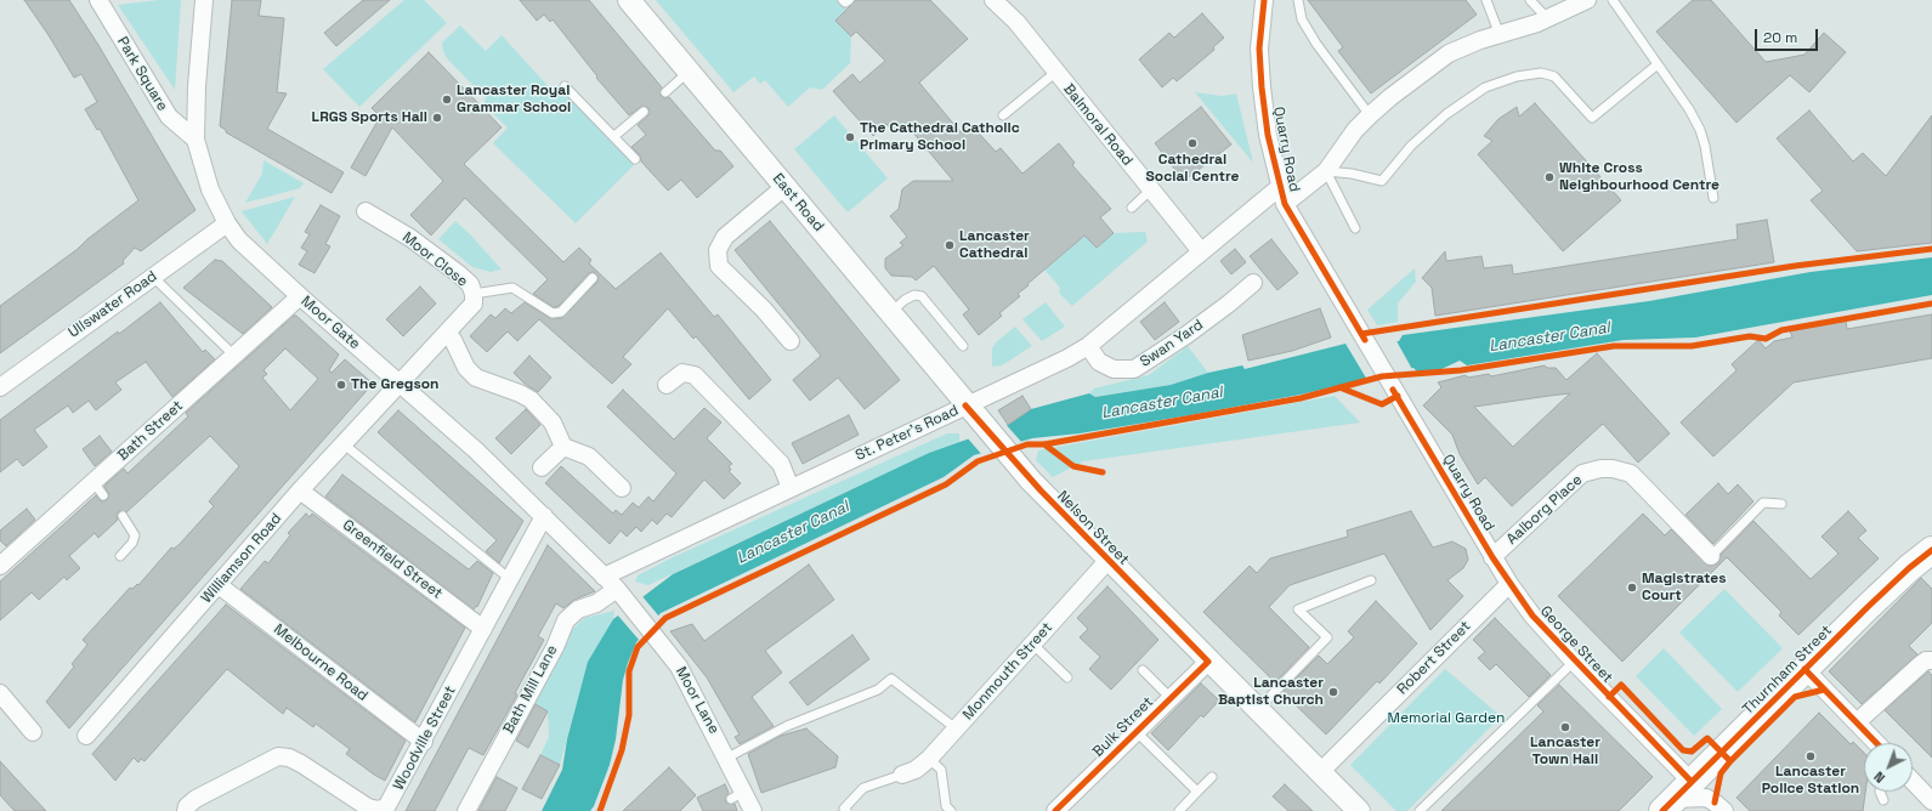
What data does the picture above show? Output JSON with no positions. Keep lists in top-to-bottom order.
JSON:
{
  "streets": {
    "main road": ["Thurnham Street"],
    "street": [
      "Park Square",
      "Balmoral Road",
      "Quarry Road",
      "East Road",
      "Moor Close",
      "Ullswater Road",
      "Moor Gate",
      "Swan Yard",
      "Bath Street",
      "St. Peter's Road",
      "Aalborg Place",
      "Nelson Street",
      "Williamson Road",
      "Greenfield Street",
      "George Street",
      "Robert Street",
      "Melbourne Road",
      "Monmouth Street",
      "Bath Mill Lane",
      "Moor Lane",
      "Bulk Street",
      "Woodville Street"
    ]
  },
  "crossings": [
    ["Park Square", "Moor Gate"],
    ["Balmoral Road", "St. Peter's Road"],
    ["Quarry Road", "St. Peter's Road"],
    ["Quarry Road", "Aalborg Place"],
    ["Quarry Road", "George Street"],
    ["Quarry Road", "Robert Street"],
    ["East Road", "St. Peter's Road"],
    ["East Road", "Nelson Street"],
    ["Moor Close", "Moor Gate"],
    ["Moor Close", "Williamson Road"],
    ["Ullswater Road", "Moor Gate"],
    ["Moor Gate", "Bath Street"],
    ["Moor Gate", "St. Peter's Road"],
    ["Moor Gate", "Williamson Road"],
    ["Moor Gate", "Bath Mill Lane"],
    ["Moor Gate", "Moor Lane"],
    ["Moor Gate", "Woodville Street"],
    ["Swan Yard", "St. Peter's Road"],
    ["St. Peter's Road", "Nelson Street"],
    ["Nelson Street", "Robert Street"],
    ["Nelson Street", "Monmouth Street"],
    ["Nelson Street", "Bulk Street"],
    ["Williamson Road", "Greenfield Street"],
    ["Williamson Road", "Melbourne Road"],
    ["Greenfield Street", "Woodville Street"],
    ["George Street", "Robert Street"],
    ["George Street", "Thurnham Street"],
    ["Melbourne Road", "Woodville Street"],
    ["Bath Mill Lane", "Moor Lane"]
  ],
  "water": ["Lancaster Canal"],
  "parks": ["Memorial Garden"],
  "places": [
    "Lancaster Royal Grammar School",
    "LRGS Sports Hall",
    "The Cathedral Catholic Primary School",
    "Cathedral Social Centre",
    "White Cross Neighbourhood Centre",
    "Lancaster Cathedral",
    "The Gregson",
    "Magistrates Court",
    "Lancaster Baptist Church",
    "Lancaster Town Hall",
    "Lancaster Police Station"
  ],
  "scale_bar": "20 m",
  "north": "bottom left"
}
